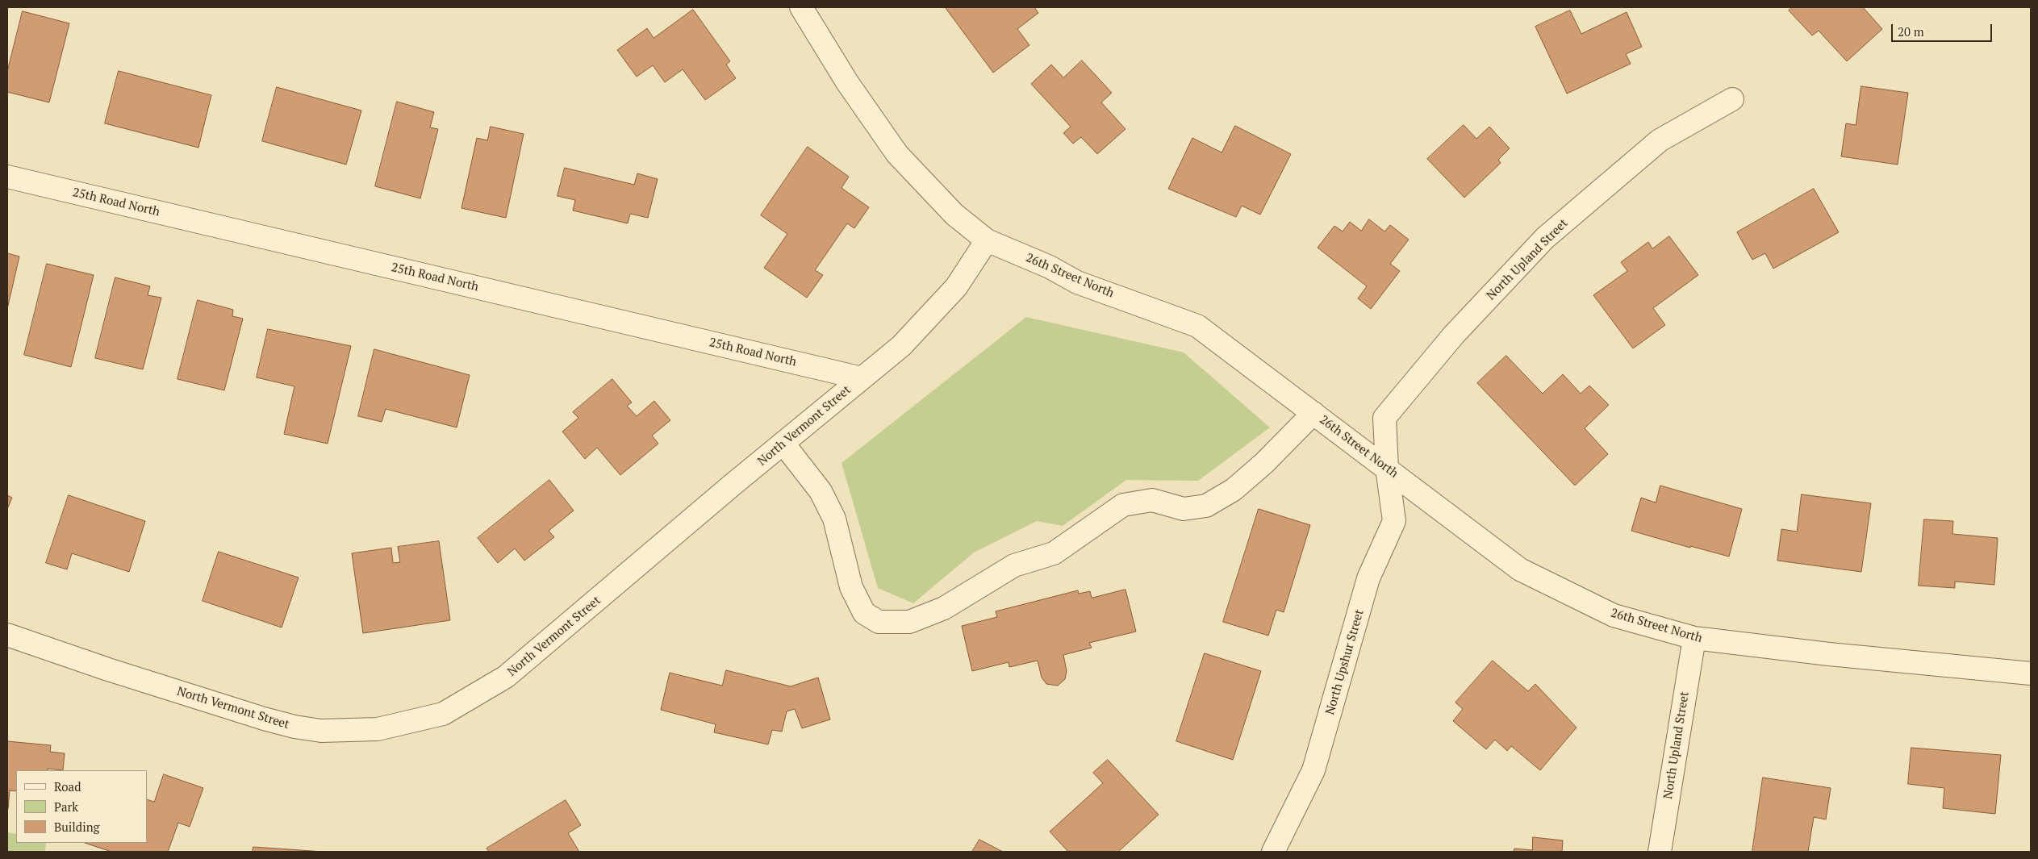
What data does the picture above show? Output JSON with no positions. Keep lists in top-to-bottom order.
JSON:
{
  "streets": {
    "street": [
      "25th Road North",
      "North Upland Street",
      "26th Street North",
      "North Vermont Street",
      "North Upshur Street"
    ]
  },
  "crossings": [
    ["25th Road North", "North Vermont Street"],
    ["North Upland Street", "26th Street North"],
    ["North Upland Street", "North Upshur Street"],
    ["26th Street North", "North Vermont Street"],
    ["26th Street North", "North Upshur Street"]
  ],
  "legend": ["Road", "Park", "Building"],
  "scale_bar": "20 m"
}
